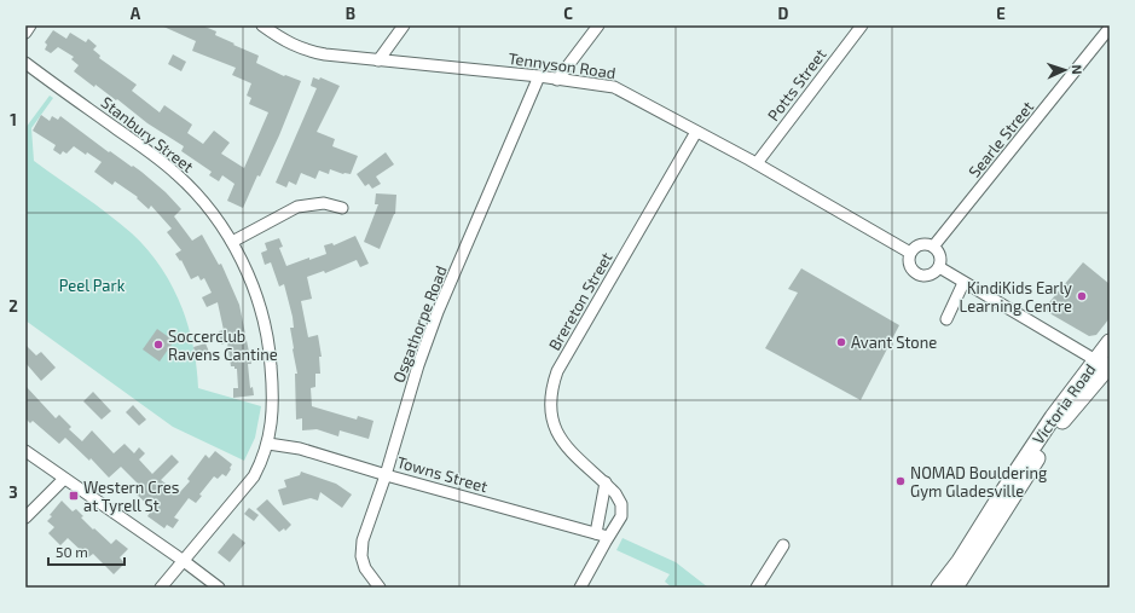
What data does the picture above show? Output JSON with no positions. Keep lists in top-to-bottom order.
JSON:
{
  "streets": {
    "highway": ["Victoria Road"],
    "street": [
      "Tennyson Road",
      "Potts Street",
      "Stanbury Street",
      "Searle Street",
      "Brereton Street",
      "Osgathorpe Road",
      "Towns Street"
    ]
  },
  "crossings": [
    ["Tennyson Road", "Potts Street"],
    ["Tennyson Road", "Searle Street"],
    ["Tennyson Road", "Brereton Street"],
    ["Tennyson Road", "Osgathorpe Road"],
    ["Stanbury Street", "Towns Street"],
    ["Brereton Street", "Towns Street"],
    ["Osgathorpe Road", "Towns Street"]
  ],
  "parks": ["Peel Park"],
  "places": {
    "other": [
      "KindiKids Early Learning Centre",
      "Avant Stone",
      "Soccerclub Ravens Cantine",
      "NOMAD Bouldering Gym Gladesville"
    ],
    "transit": ["Western Cres at Tyrell St"]
  },
  "scale_bar": "50 m",
  "north": "right",
  "grid": {
    "columns": [
      "A",
      "B",
      "C",
      "D",
      "E"
    ],
    "rows": ["1", "2", "3"]
  }
}
